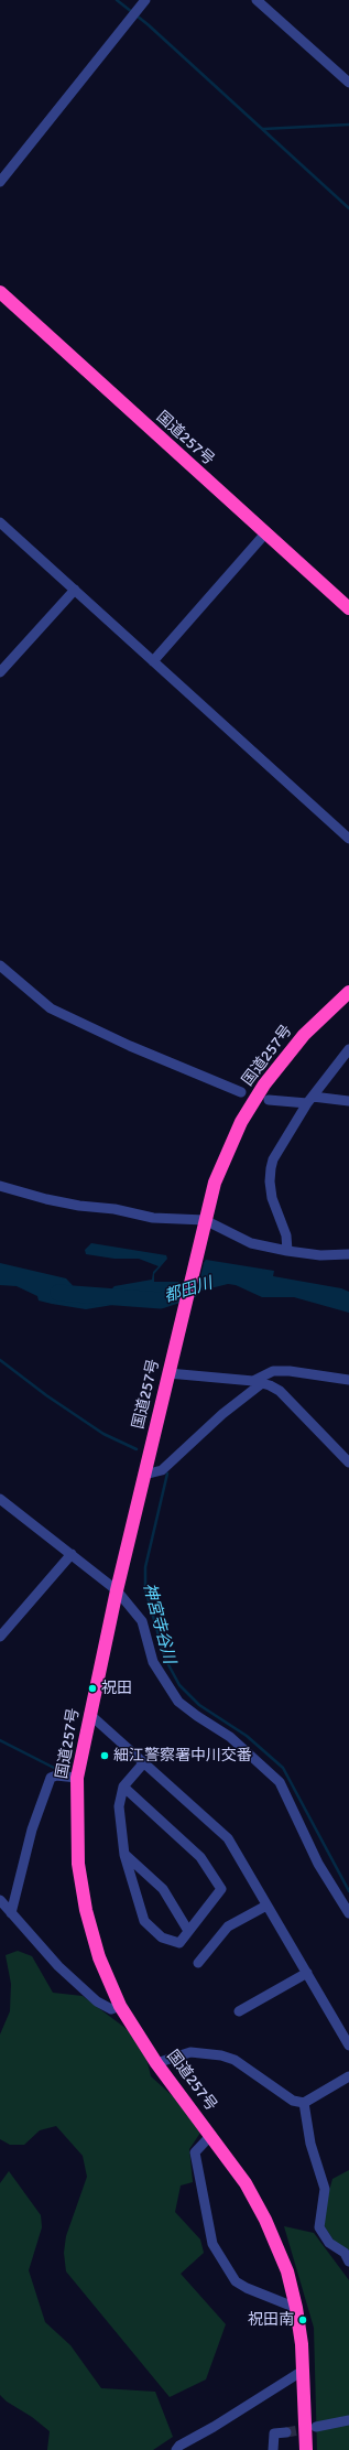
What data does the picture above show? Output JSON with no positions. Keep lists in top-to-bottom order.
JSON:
{
  "streets": {
    "highway": ["国道257号"]
  },
  "water": ["都田川", "神宮寺谷川"],
  "places": ["祝田", "細江警察署中川交番", "祝田南"]
}
